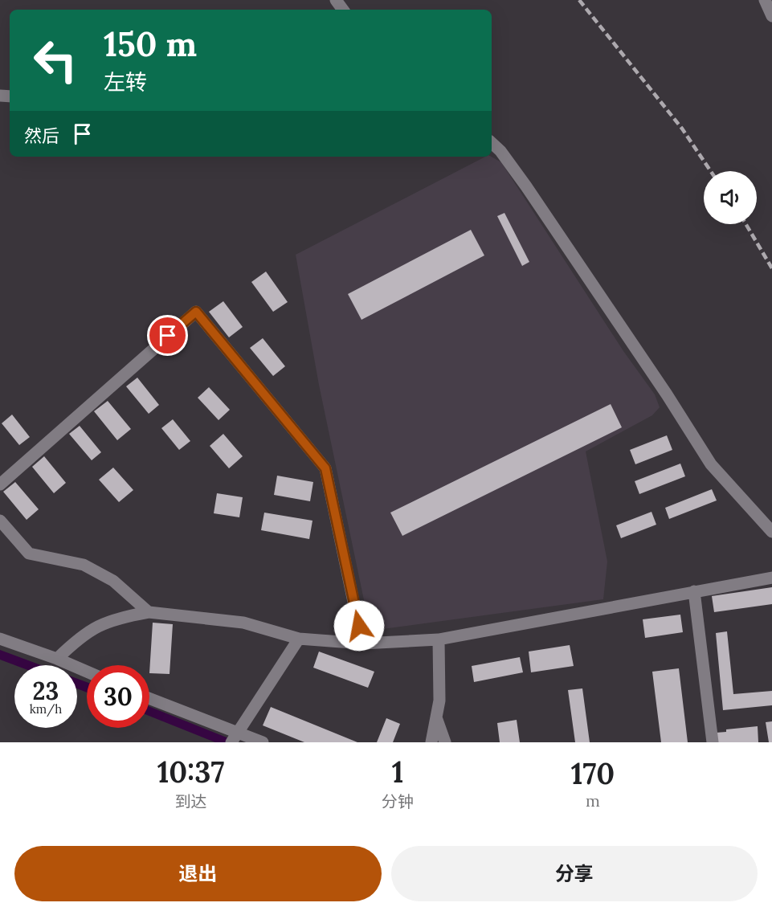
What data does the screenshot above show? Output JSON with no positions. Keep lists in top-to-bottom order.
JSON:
{
  "page": {
    "turn": ["150 m", "左转"],
    "then": "然后",
    "speed": "23 km/h",
    "limit": "30",
    "eta": [
      "10:37",
      "到达",
      "1",
      "分钟",
      "170",
      "m"
    ],
    "buttons": ["退出", "分享"]
  }
}
